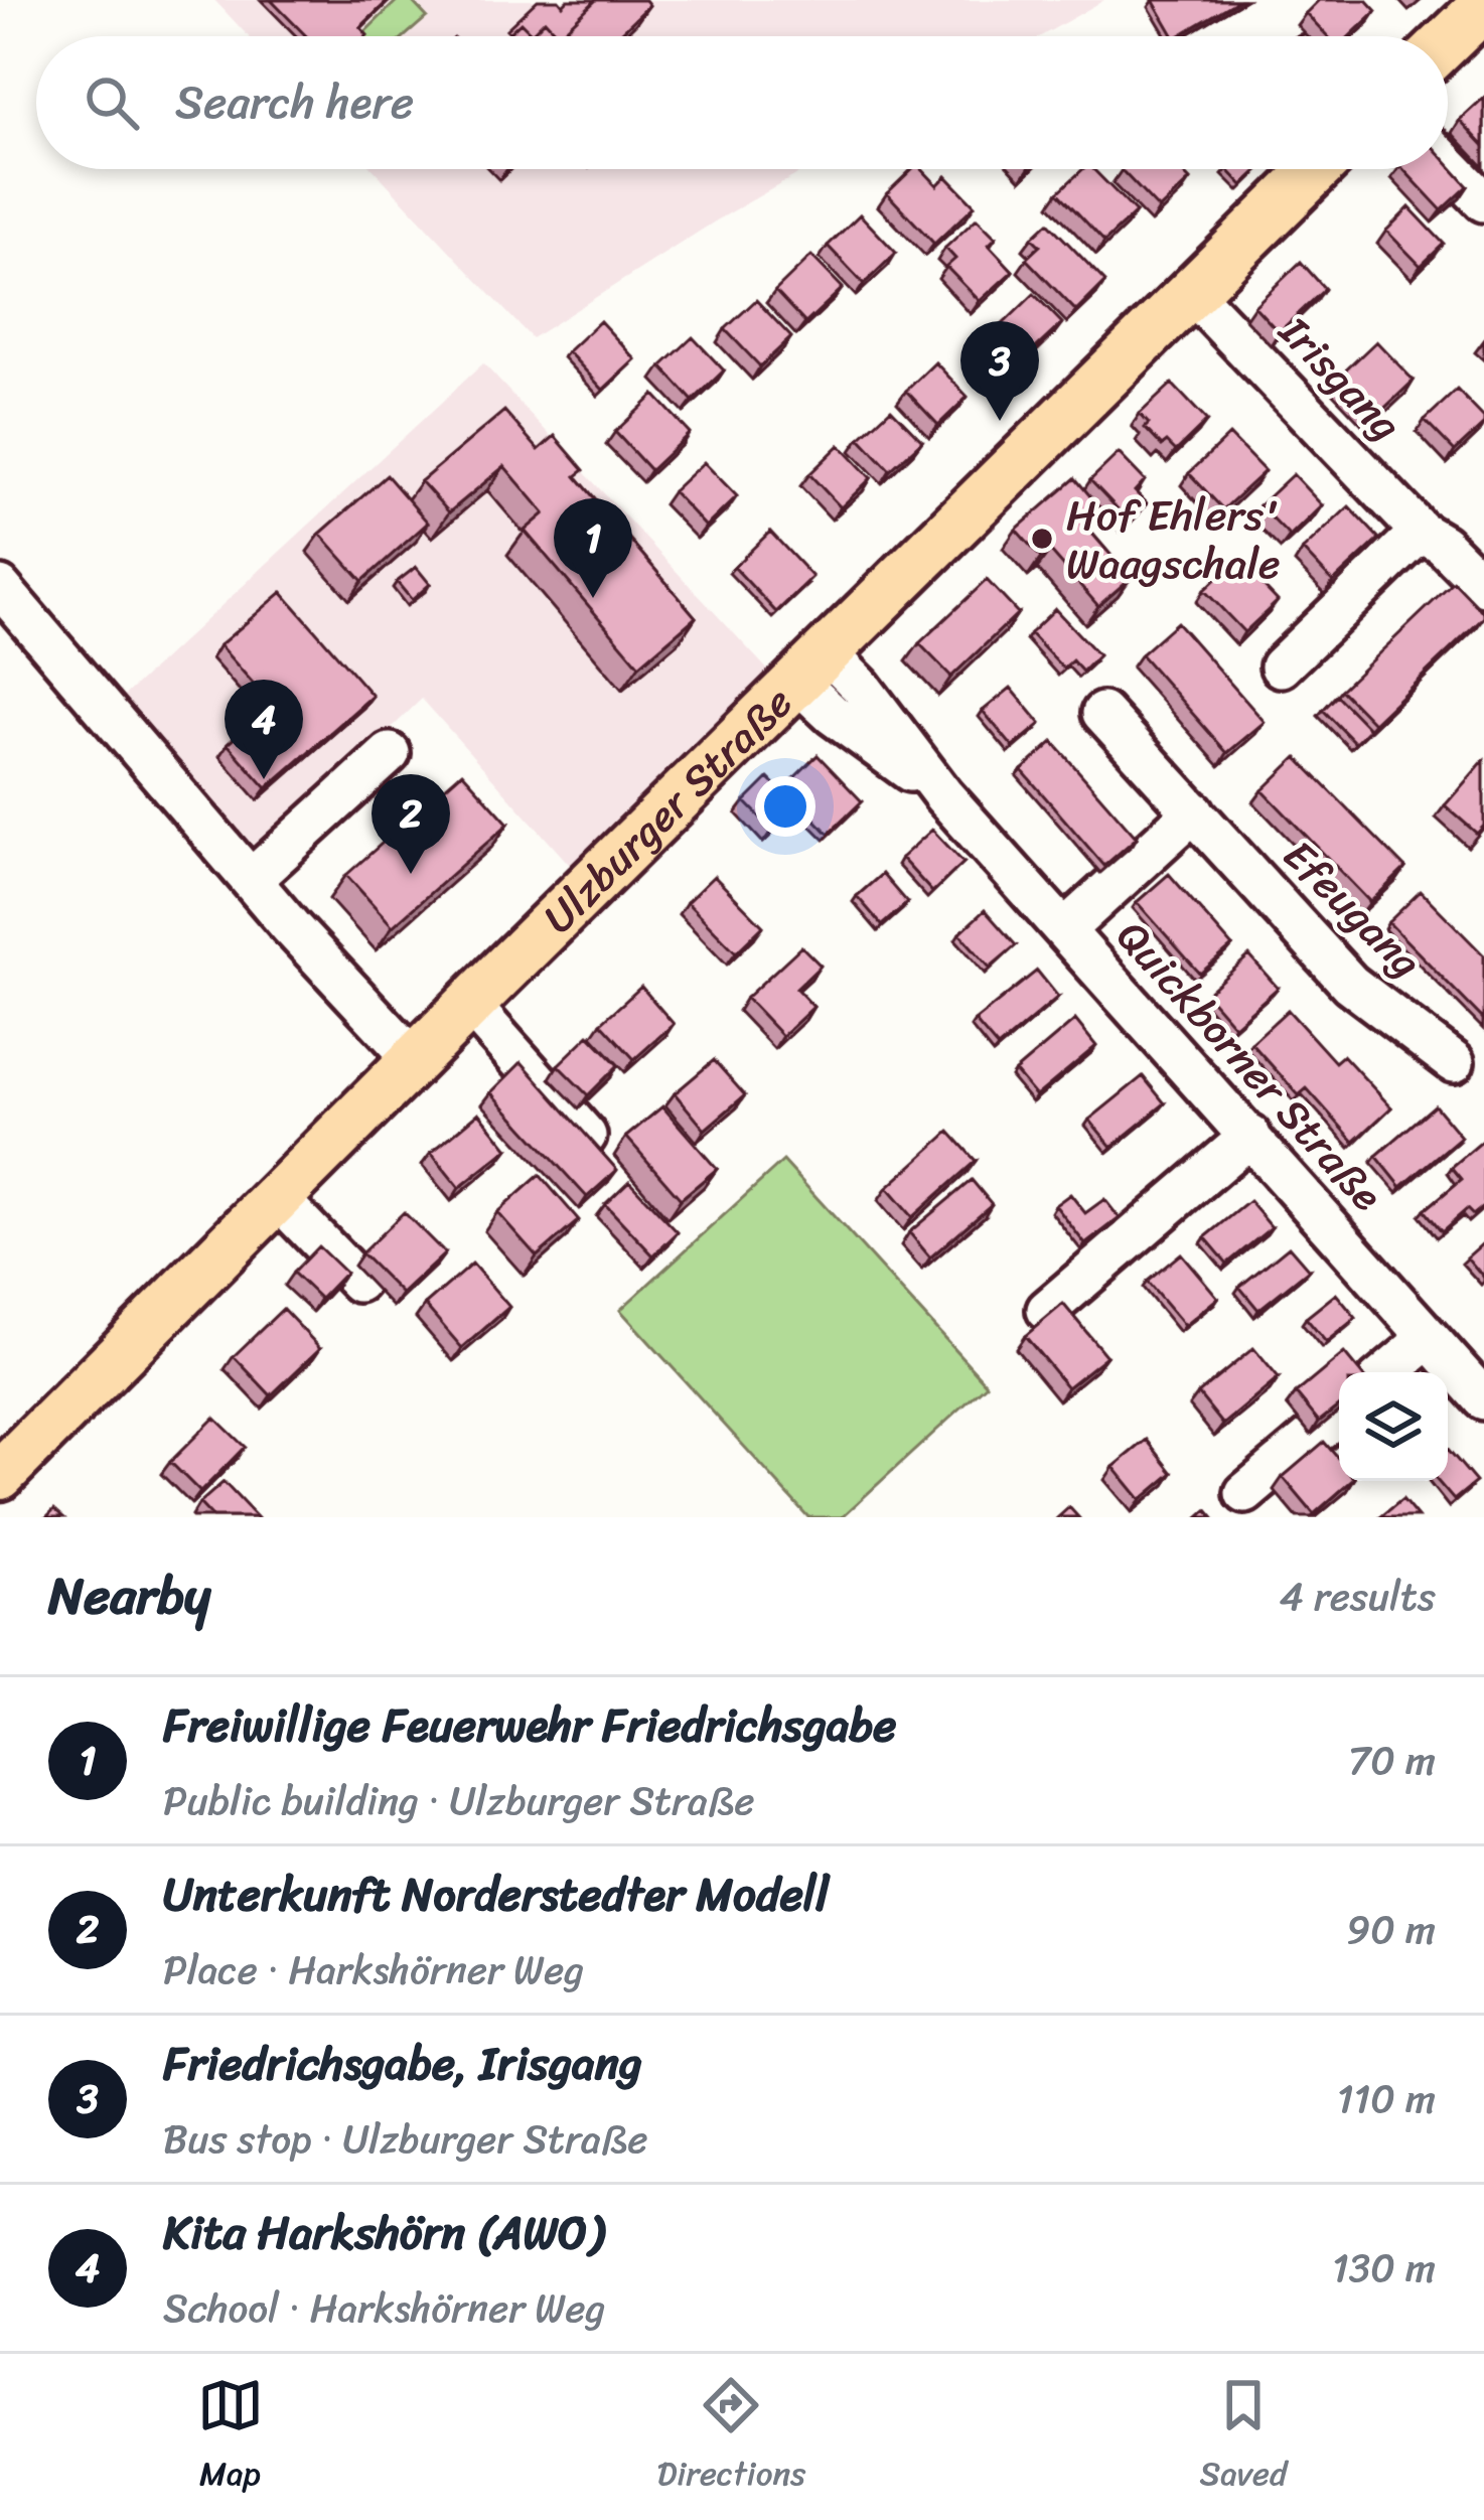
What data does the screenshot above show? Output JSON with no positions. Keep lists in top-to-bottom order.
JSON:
{
  "streets": {
    "main road": ["Ulzburger Straße"],
    "street": ["Irisgang", "Efeugang", "Quickborner Straße"]
  },
  "crossings": [
    ["Irisgang", "Ulzburger Straße"],
    ["Ulzburger Straße", "Quickborner Straße"]
  ],
  "places": ["Hof Ehlers' Waagschale"],
  "page": {
    "search": "Search here",
    "pins": [
      "3",
      "1",
      "4",
      "2"
    ],
    "heading": ["Nearby", "4 results"],
    "list": [
      {
        "mark": "1",
        "name": "Freiwillige Feuerwehr Friedrichsgabe",
        "note": "Public building · Ulzburger Straße",
        "value": "70 m"
      },
      {
        "mark": "2",
        "name": "Unterkunft Norderstedter Modell",
        "note": "Place · Harkshörner Weg",
        "value": "90 m"
      },
      {
        "mark": "3",
        "name": "Friedrichsgabe, Irisgang",
        "note": "Bus stop · Ulzburger Straße",
        "value": "110 m"
      },
      {
        "mark": "4",
        "name": "Kita Harkshörn (AWO)",
        "note": "School · Harkshörner Weg",
        "value": "130 m"
      }
    ],
    "nav": ["Map", "Directions", "Saved"]
  }
}
